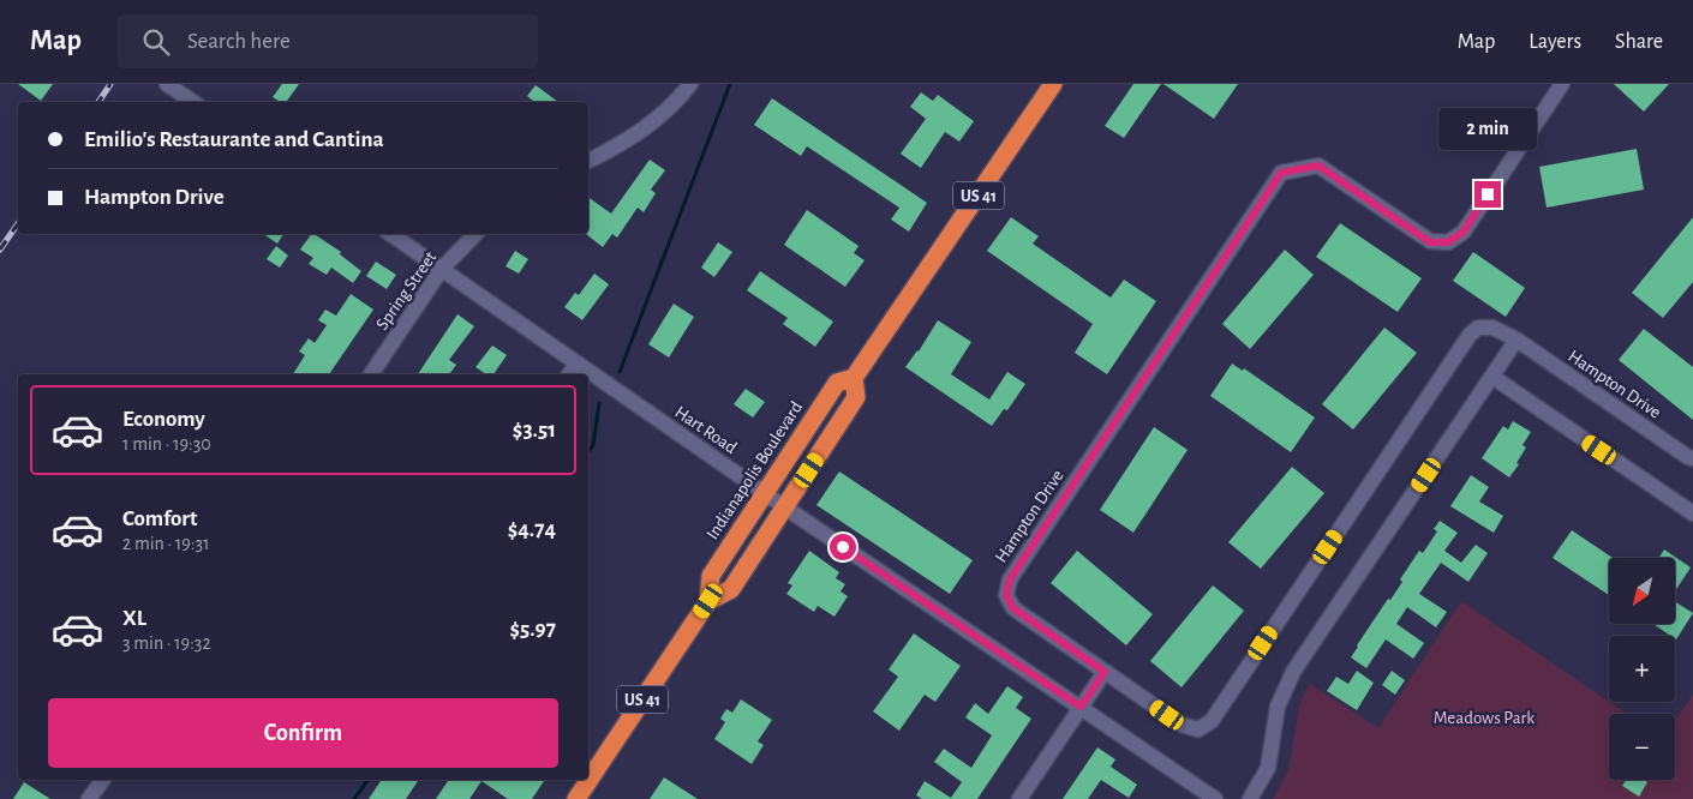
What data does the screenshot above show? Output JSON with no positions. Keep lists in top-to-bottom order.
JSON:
{
  "streets": {
    "highway": ["US 41", "Indianapolis Boulevard"],
    "street": ["Spring Street", "Hampton Drive", "Hart Road"]
  },
  "crossings": [
    ["Spring Street", "Hart Road"],
    ["Hart Road", "Indianapolis Boulevard"]
  ],
  "parks": ["Meadows Park"],
  "north": "bottom left",
  "page": {
    "header": "Map",
    "search": "Search here",
    "nav": ["Map", "Layers", "Share"],
    "banner": ["Emilio's Restaurante and Cantina", "Hampton Drive"],
    "bubble": "2 min",
    "list": [
      {
        "name": "Economy",
        "note": "1 min · 19:30",
        "value": "$3.51"
      },
      {
        "name": "Comfort",
        "note": "2 min · 19:31",
        "value": "$4.74"
      },
      {
        "name": "XL",
        "note": "3 min · 19:32",
        "value": "$5.97"
      }
    ],
    "map_buttons": ["+", "−"],
    "buttons": "Confirm"
  }
}
